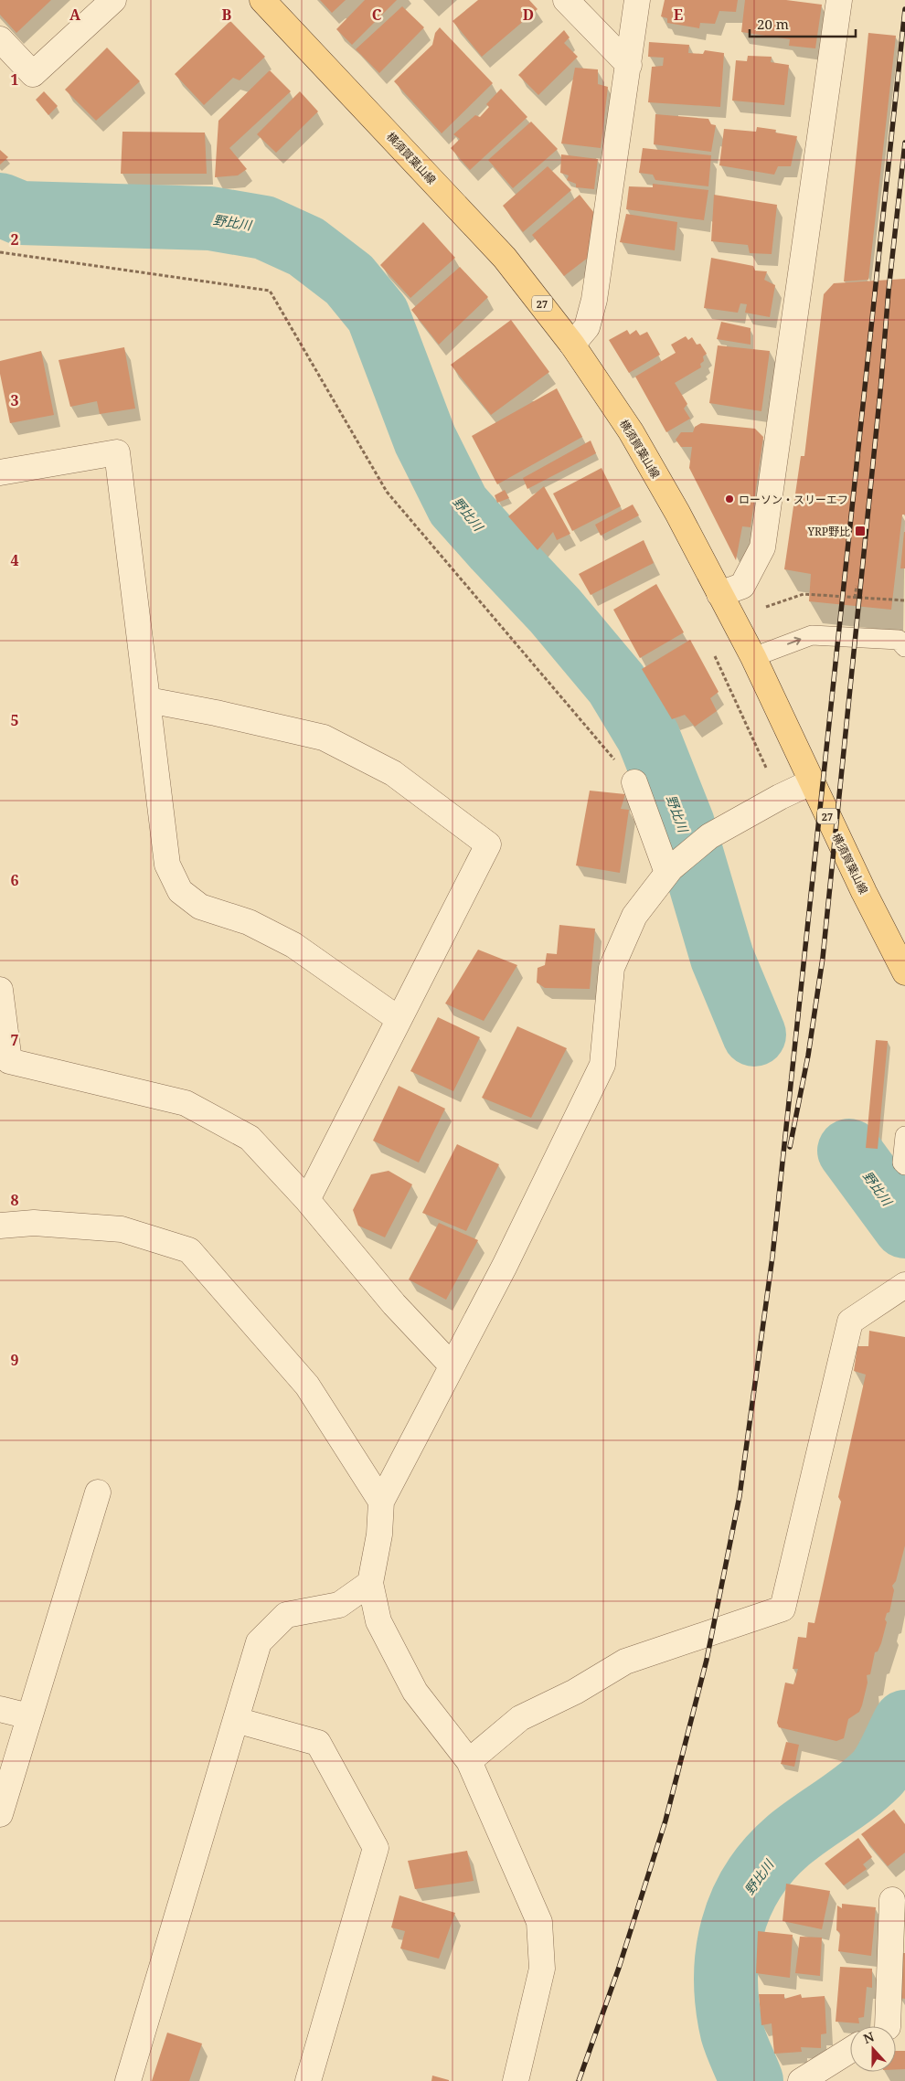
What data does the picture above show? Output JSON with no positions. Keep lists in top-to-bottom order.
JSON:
{
  "streets": {
    "main road": ["横須賀葉山線", "27"]
  },
  "water": ["野比川"],
  "places": {
    "other": ["ローソン・スリーエフ"],
    "transit": ["YRP野比"]
  },
  "scale_bar": "20 m",
  "north": "top",
  "grid": {
    "columns": [
      "A",
      "B",
      "C",
      "D",
      "E"
    ],
    "rows": [
      "1",
      "2",
      "3",
      "4",
      "5",
      "6",
      "7",
      "8",
      "9"
    ]
  }
}
